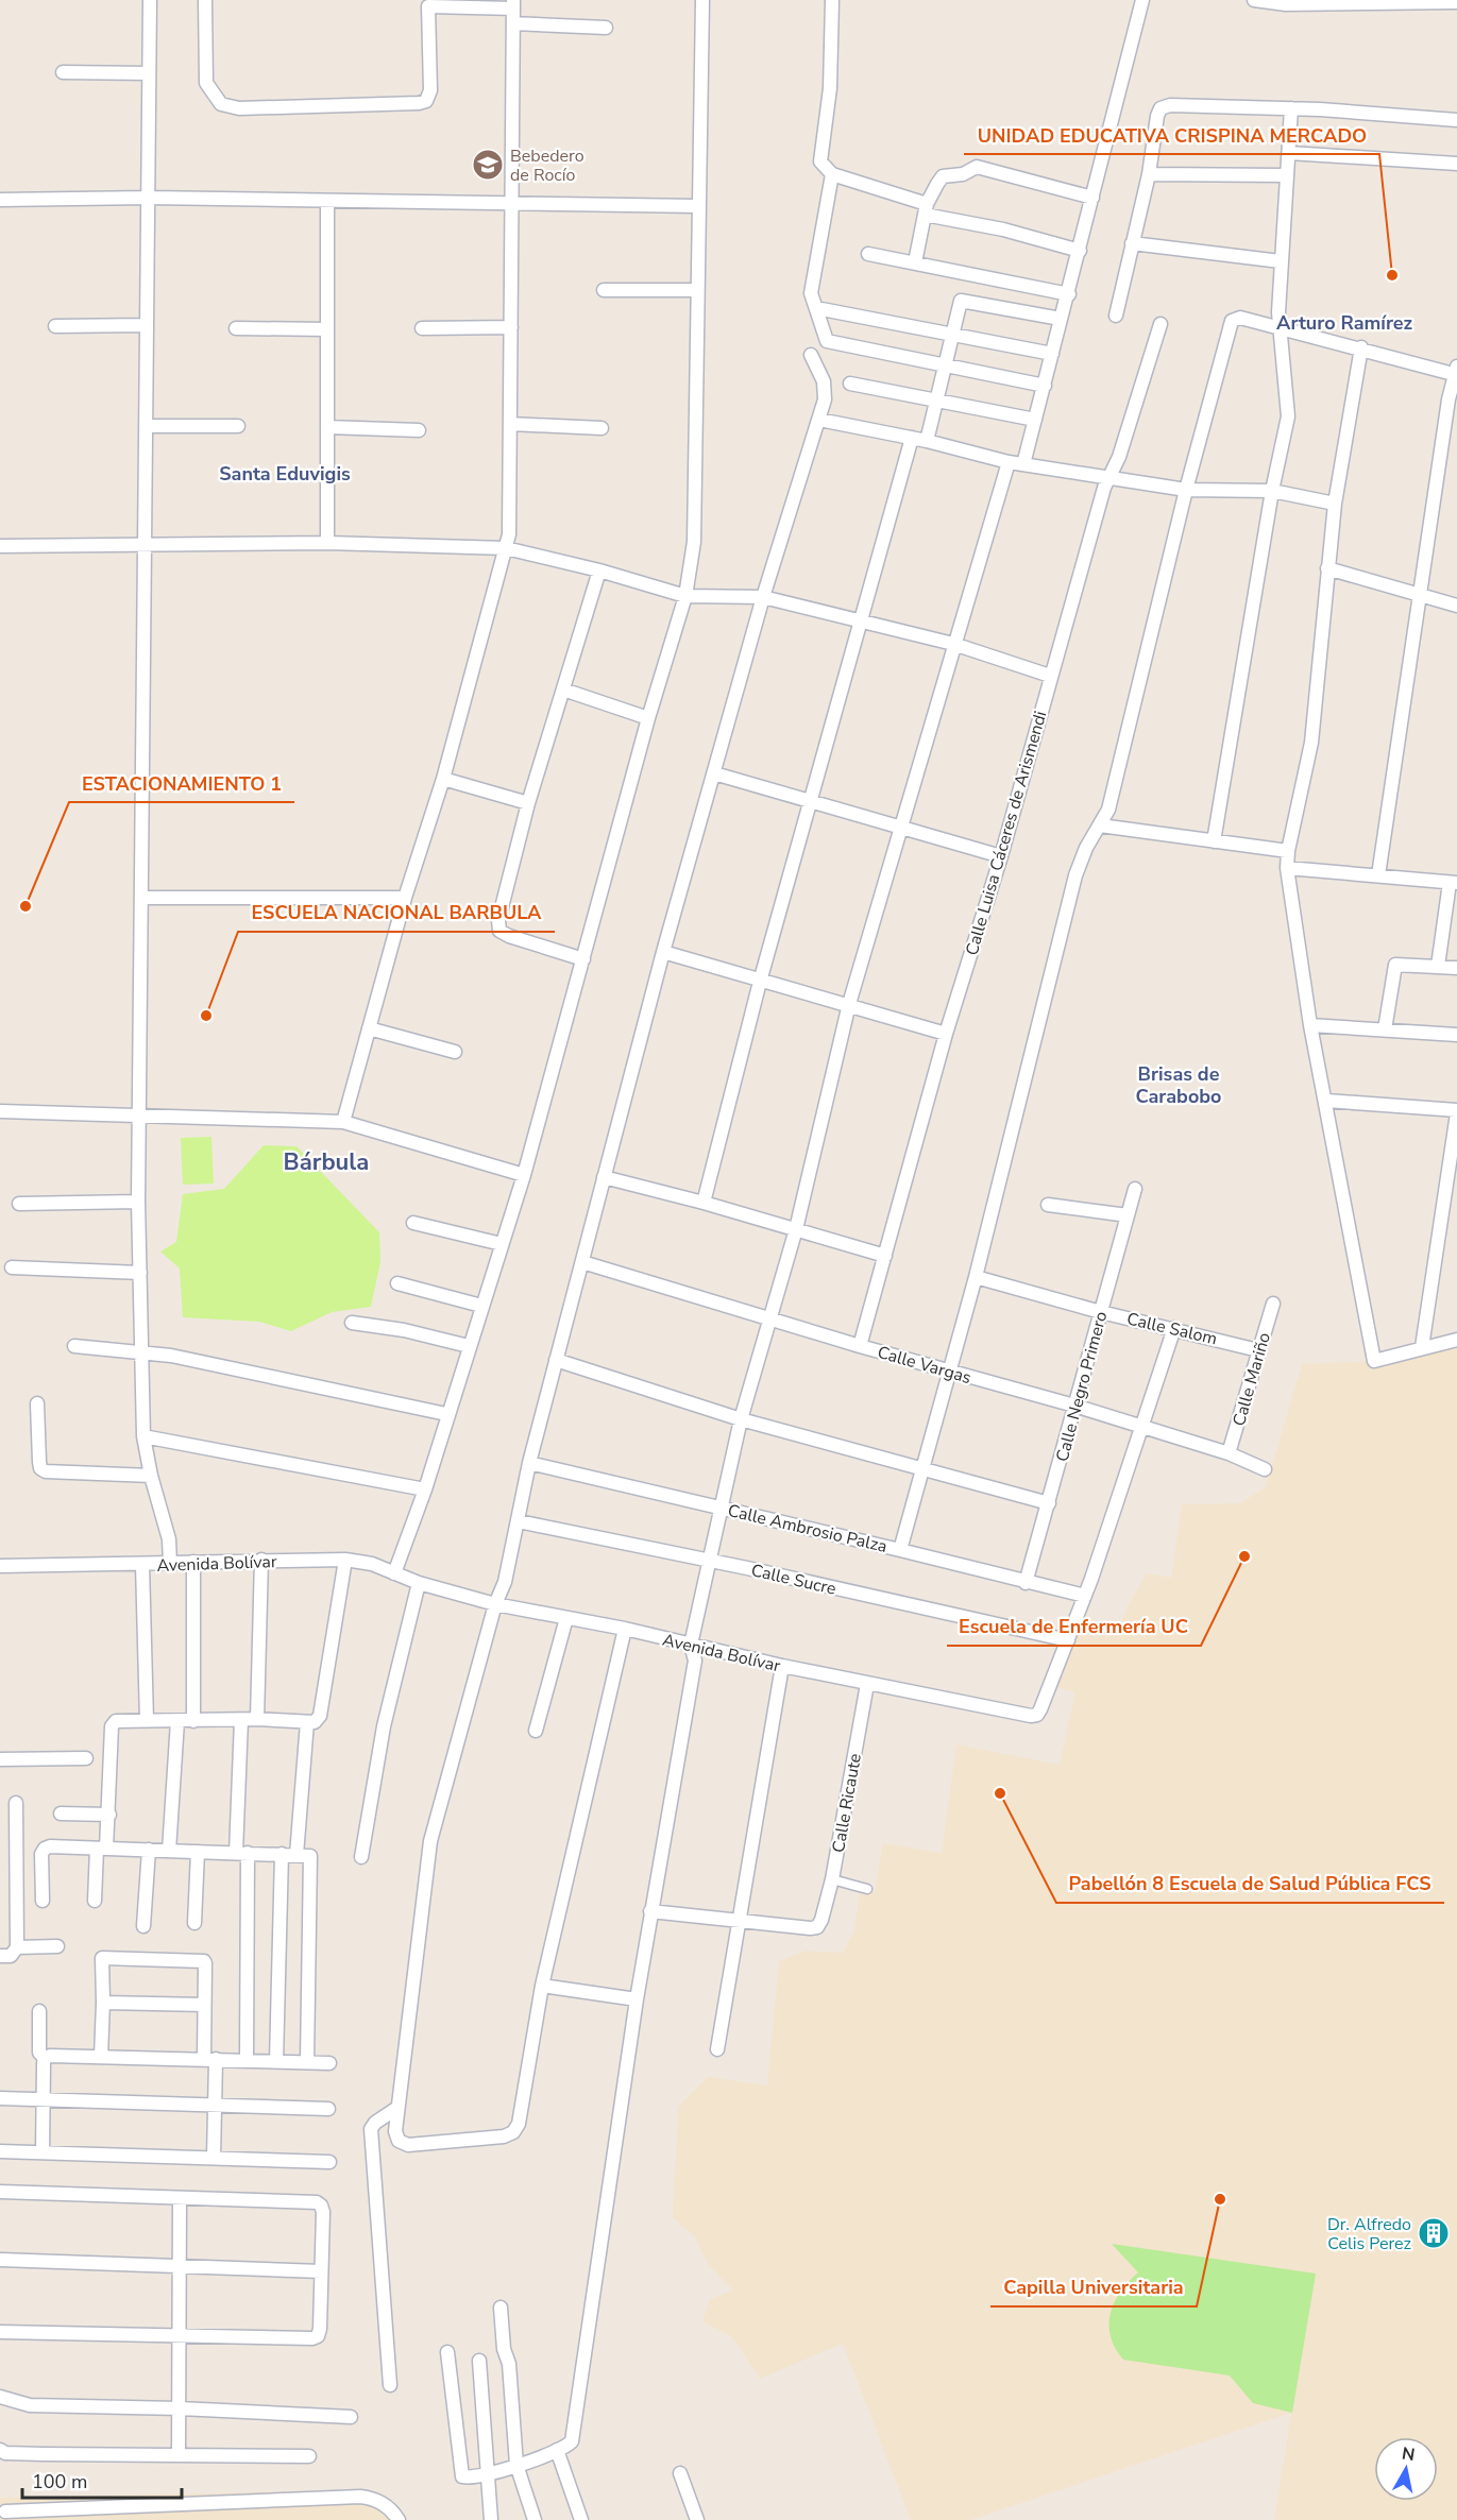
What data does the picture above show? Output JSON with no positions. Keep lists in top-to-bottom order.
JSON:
{
  "streets": {
    "street": [
      "Calle Luisa Cáceres de Arismendi",
      "Calle Salom",
      "Calle Vargas",
      "Calle Mariño",
      "Calle Negro Primero",
      "Calle Ambrosio Palza",
      "Avenida Bolívar",
      "Calle Sucre",
      "Calle Ricaute"
    ]
  },
  "crossings": [
    ["Calle Luisa Cáceres de Arismendi", "Calle Vargas"],
    ["Calle Salom", "Calle Mariño"],
    ["Calle Salom", "Calle Negro Primero"],
    ["Calle Salom", "Avenida Bolívar"],
    ["Calle Vargas", "Calle Mariño"],
    ["Calle Vargas", "Calle Negro Primero"],
    ["Calle Vargas", "Avenida Bolívar"],
    ["Calle Negro Primero", "Calle Ambrosio Palza"],
    ["Calle Ambrosio Palza", "Avenida Bolívar"],
    ["Avenida Bolívar", "Calle Sucre"],
    ["Avenida Bolívar", "Calle Ricaute"]
  ],
  "districts": [
    "Arturo Ramírez",
    "Santa Eduvigis",
    "Brisas de Carabobo",
    "Bárbula"
  ],
  "places": {
    "school or university": ["Bebedero de Rocío"],
    "other": [
      "UNIDAD EDUCATIVA CRISPINA MERCADO",
      "ESTACIONAMIENTO 1",
      "ESCUELA NACIONAL BARBULA",
      "Escuela de Enfermería UC",
      "Pabellón 8 Escuela de Salud Pública FCS",
      "Capilla Universitaria"
    ],
    "building": ["Dr. Alfredo Celis Perez"]
  },
  "scale_bar": "100 m",
  "north": "top"
}
